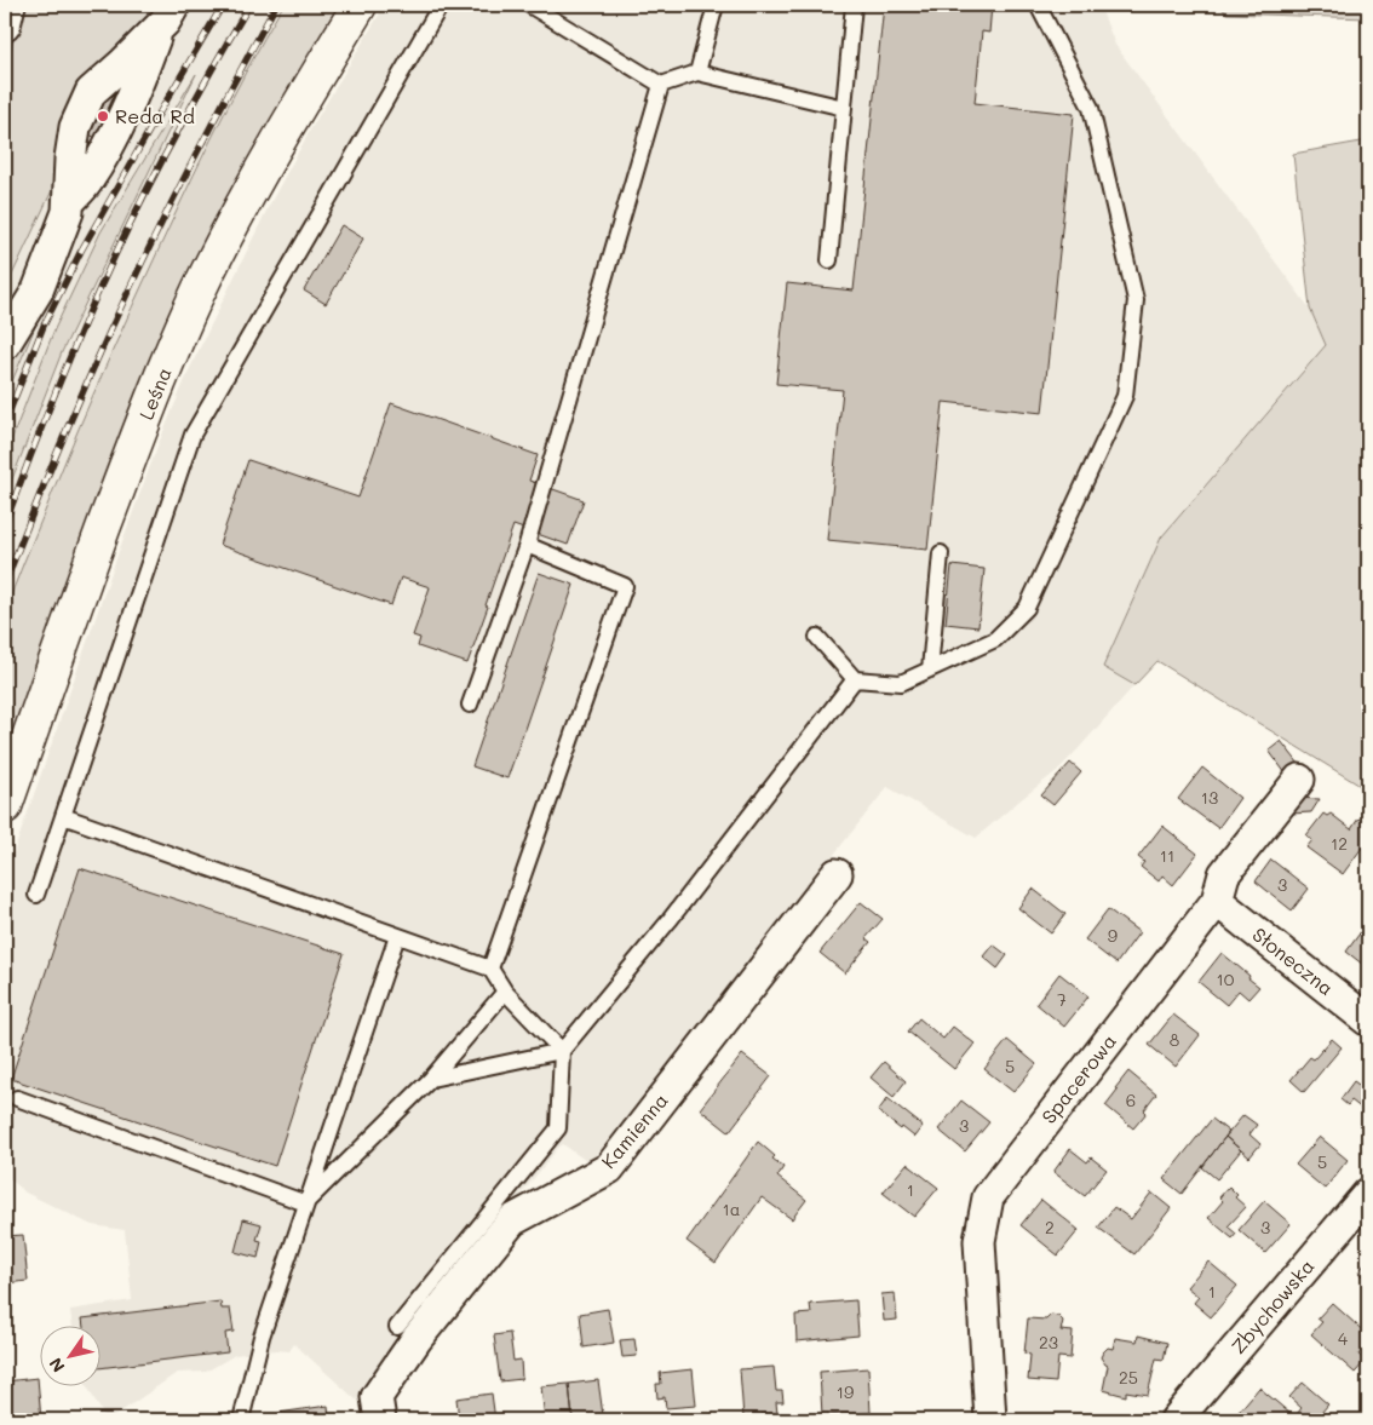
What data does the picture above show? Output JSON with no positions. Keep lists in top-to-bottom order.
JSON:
{
  "streets": {
    "street": [
      "Leśna",
      "Słoneczna",
      "Spacerowa",
      "Kamienna",
      "Zbychowska"
    ]
  },
  "crossings": [
    ["Słoneczna", "Spacerowa"]
  ],
  "places": ["Reda Rd"],
  "house_numbers": [
    "13",
    "12",
    "11",
    "3",
    "9",
    "10",
    "7",
    "8",
    "5",
    "6",
    "3",
    "5",
    "1",
    "1a",
    "2",
    "3",
    "1",
    "4",
    "23",
    "25",
    "19"
  ],
  "north": "bottom left"
}
